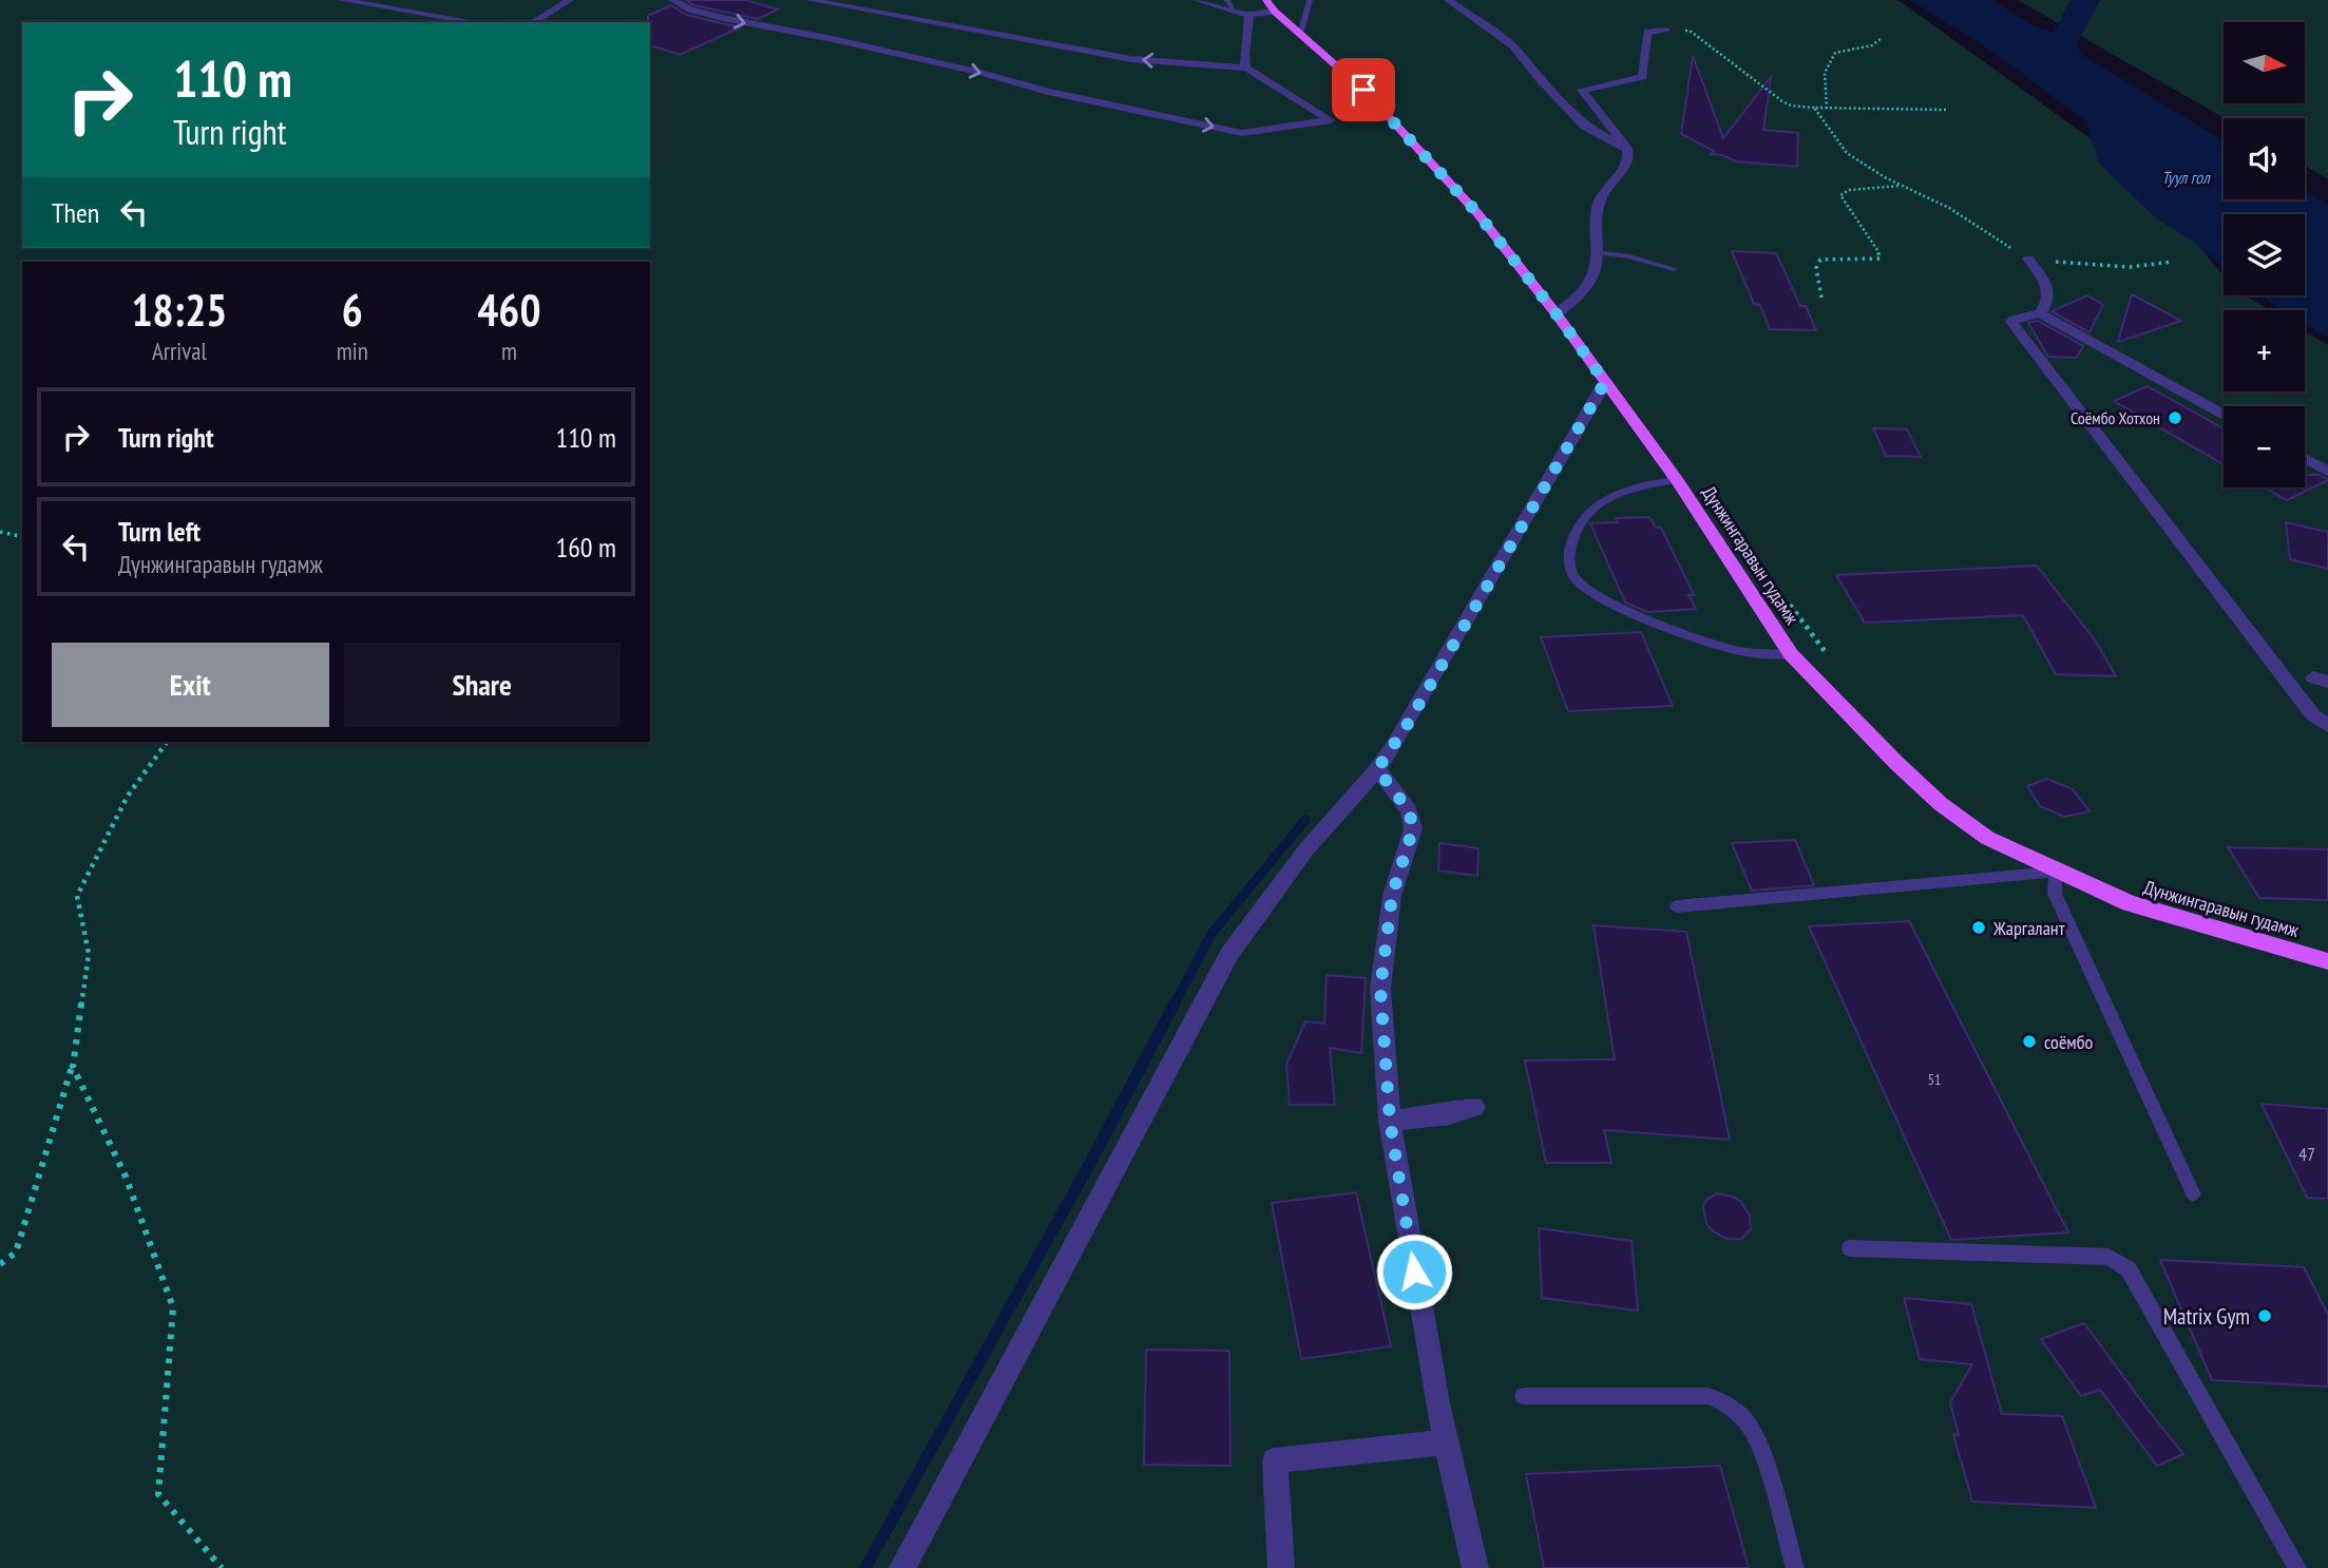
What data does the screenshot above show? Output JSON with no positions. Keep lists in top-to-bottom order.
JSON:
{
  "streets": {
    "main road": ["Дүнжингаравын гудамж"]
  },
  "water": ["Туул гол"],
  "places": [
    "Соёмбо Хотхон",
    "Жаргалант",
    "соёмбо",
    "Matrix Gym"
  ],
  "house_numbers": ["51", "47"],
  "north": "right",
  "page": {
    "map_buttons": ["+", "−"],
    "turn": ["110 m", "Turn right"],
    "then": "Then",
    "eta": [
      "18:25",
      "Arrival",
      "6",
      "min",
      "460",
      "m"
    ],
    "list": [
      {
        "name": "Turn right",
        "value": "110 m"
      },
      {
        "name": "Turn left",
        "note": "Дүнжингаравын гудамж",
        "value": "160 m"
      }
    ],
    "buttons": ["Exit", "Share"]
  }
}
